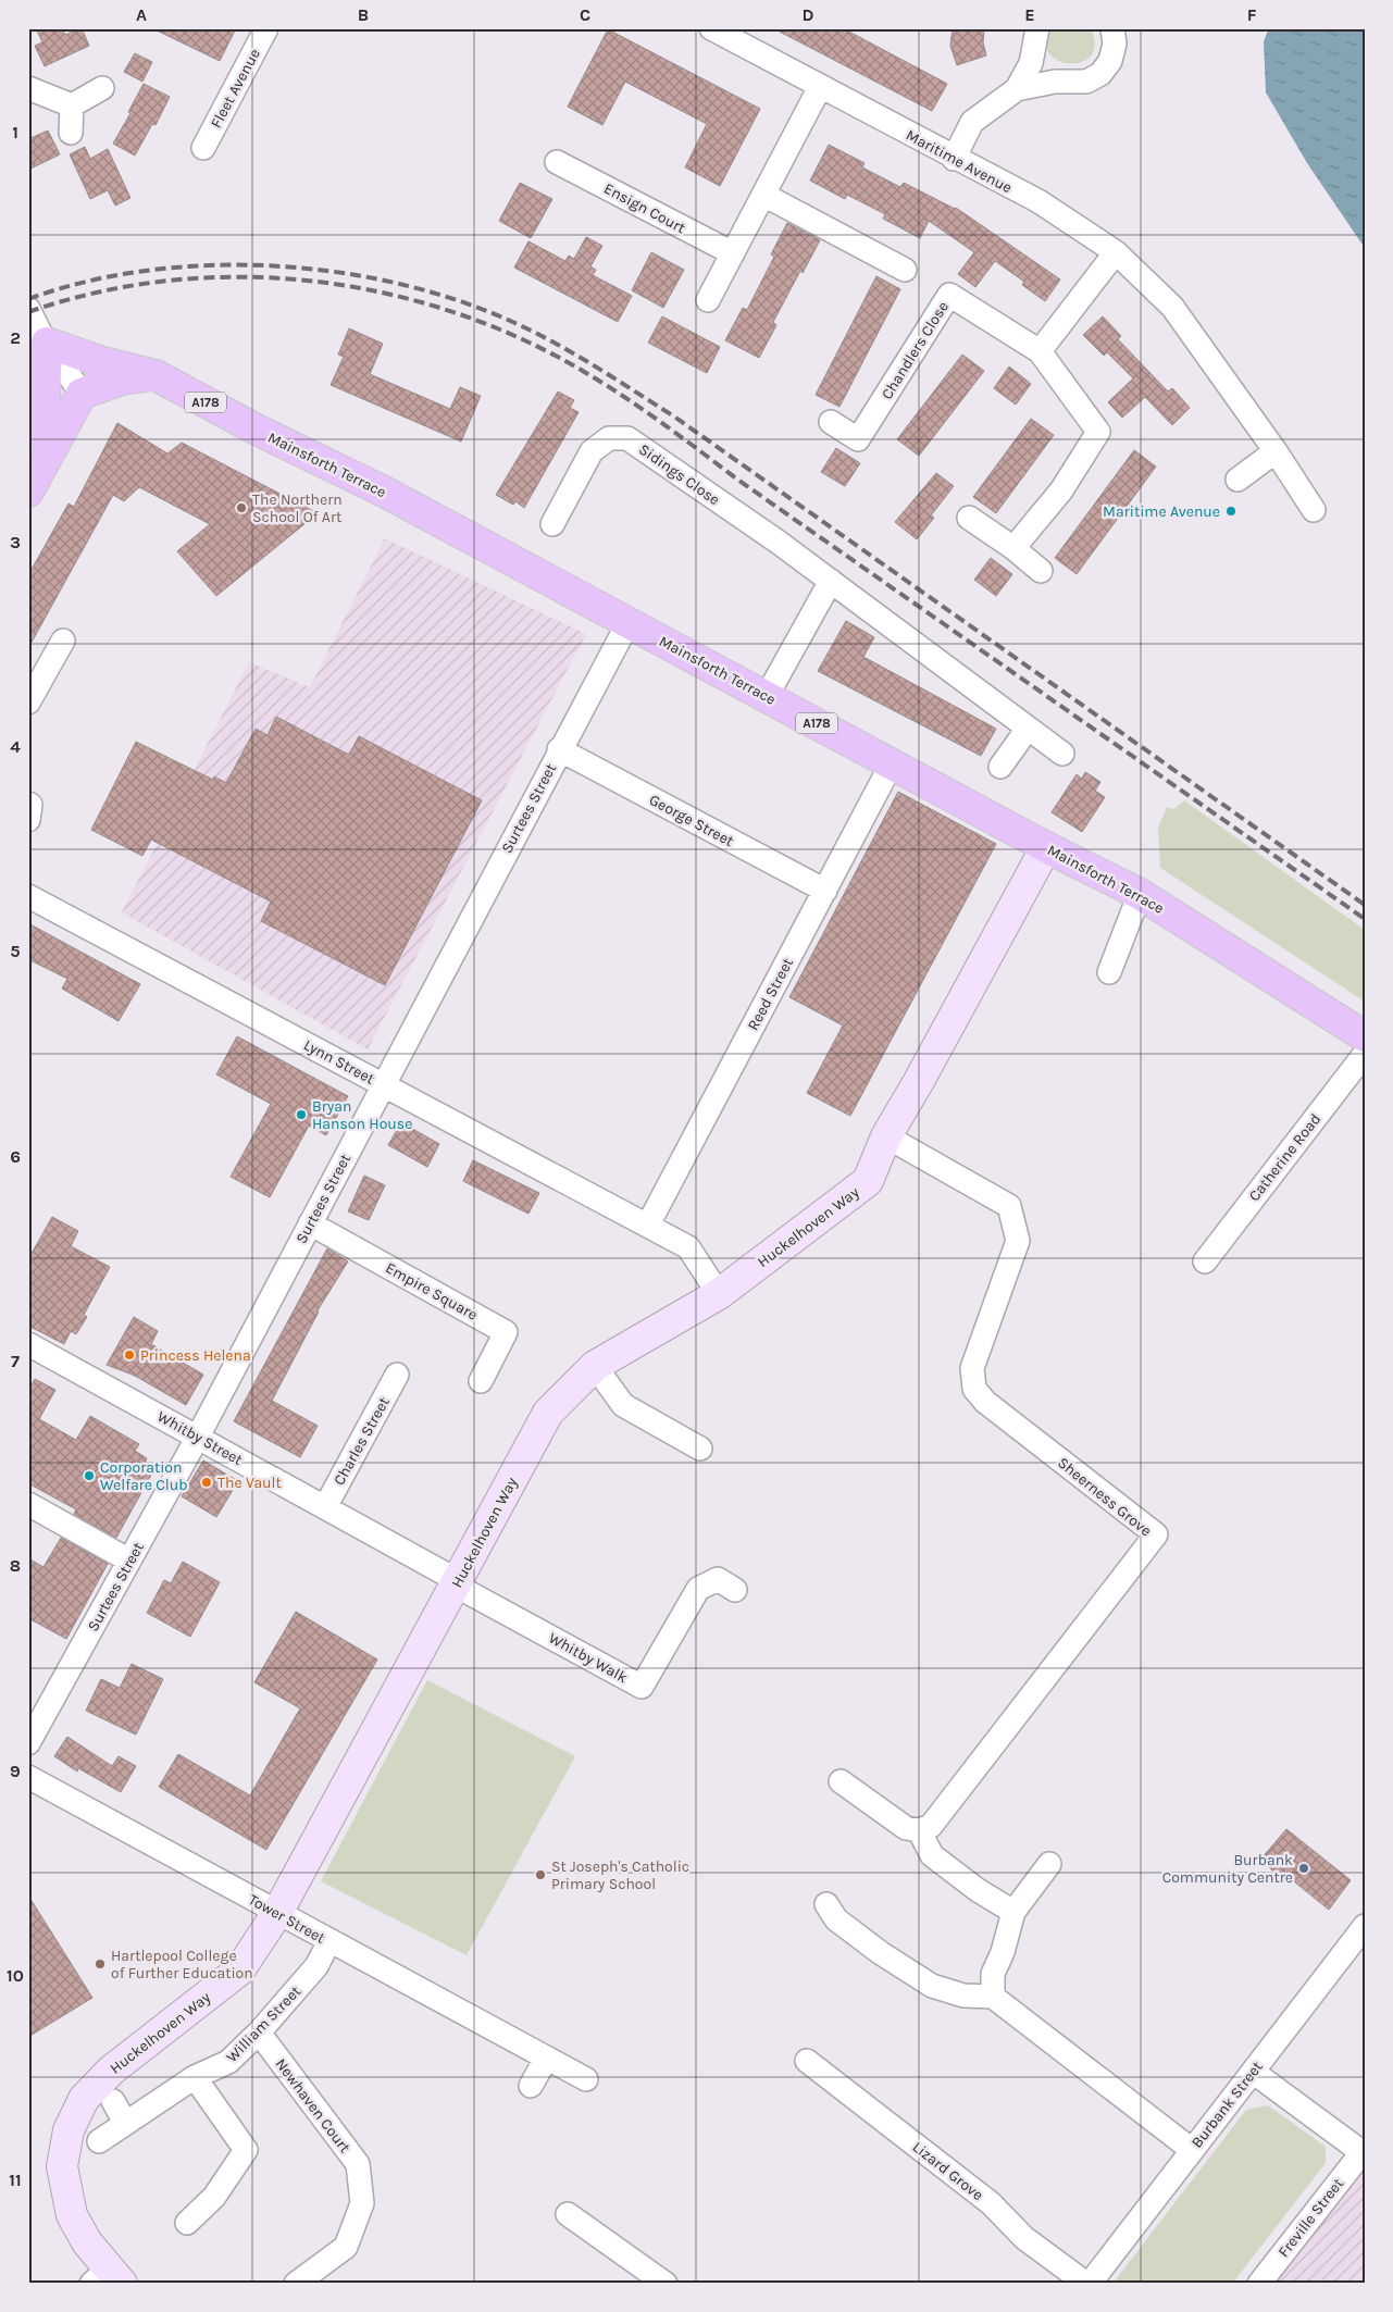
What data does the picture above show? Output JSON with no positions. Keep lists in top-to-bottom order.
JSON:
{
  "streets": {
    "main road": ["A178", "Mainsforth Terrace"],
    "street": [
      "Fleet Avenue",
      "Maritime Avenue",
      "Ensign Court",
      "Chandlers Close",
      "Sidings Close",
      "Surtees Street",
      "George Street",
      "Reed Street",
      "Lynn Street",
      "Catherine Road",
      "Huckelhoven Way",
      "Empire Square",
      "Whitby Street",
      "Charles Street",
      "Sheerness Grove",
      "Whitby Walk",
      "Tower Street",
      "William Street",
      "Burbank Street",
      "Newhaven Court",
      "Lizard Grove",
      "Freville Street"
    ]
  },
  "crossings": [
    ["Mainsforth Terrace", "Surtees Street"],
    ["Mainsforth Terrace", "Reed Street"],
    ["Mainsforth Terrace", "Huckelhoven Way"],
    ["Surtees Street", "George Street"],
    ["Surtees Street", "Lynn Street"],
    ["Surtees Street", "Empire Square"],
    ["Surtees Street", "Whitby Street"],
    ["George Street", "Reed Street"],
    ["Reed Street", "Lynn Street"],
    ["Lynn Street", "Huckelhoven Way"],
    ["Huckelhoven Way", "Whitby Street"],
    ["Huckelhoven Way", "Sheerness Grove"],
    ["Huckelhoven Way", "Whitby Walk"],
    ["Huckelhoven Way", "Tower Street"],
    ["Whitby Street", "Charles Street"],
    ["Whitby Street", "Whitby Walk"],
    ["Tower Street", "William Street"],
    ["William Street", "Newhaven Court"],
    ["Burbank Street", "Lizard Grove"]
  ],
  "places": [
    "The Northern School Of Art",
    "Maritime Avenue",
    "Bryan Hanson House",
    "Princess Helena",
    "Corporation Welfare Club",
    "The Vault",
    "Burbank Community Centre",
    "St Joseph's Catholic Primary School",
    "Hartlepool College of Further Education"
  ],
  "grid": {
    "columns": [
      "A",
      "B",
      "C",
      "D",
      "E",
      "F"
    ],
    "rows": [
      "1",
      "2",
      "3",
      "4",
      "5",
      "6",
      "7",
      "8",
      "9",
      "10",
      "11"
    ]
  }
}
